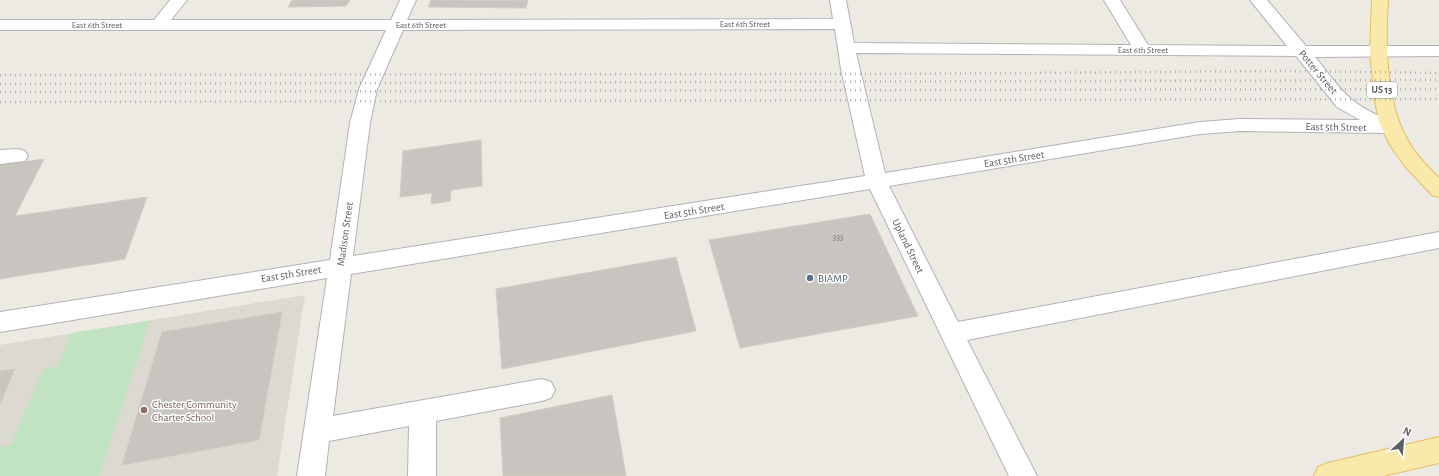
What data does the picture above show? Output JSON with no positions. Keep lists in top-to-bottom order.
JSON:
{
  "streets": {
    "main road": ["US 13"],
    "street": [
      "East 6th Street",
      "Potter Street",
      "East 5th Street",
      "Madison Street",
      "Upland Street"
    ]
  },
  "crossings": [
    ["East 6th Street", "Potter Street"],
    ["East 6th Street", "US 13"],
    ["East 6th Street", "Madison Street"],
    ["East 6th Street", "Upland Street"],
    ["Potter Street", "US 13"],
    ["Potter Street", "East 5th Street"],
    ["US 13", "East 5th Street"],
    ["East 5th Street", "Madison Street"],
    ["East 5th Street", "Upland Street"]
  ],
  "places": ["BIAMP", "Chester Community Charter School"],
  "house_numbers": ["333"],
  "north": "top right"
}
